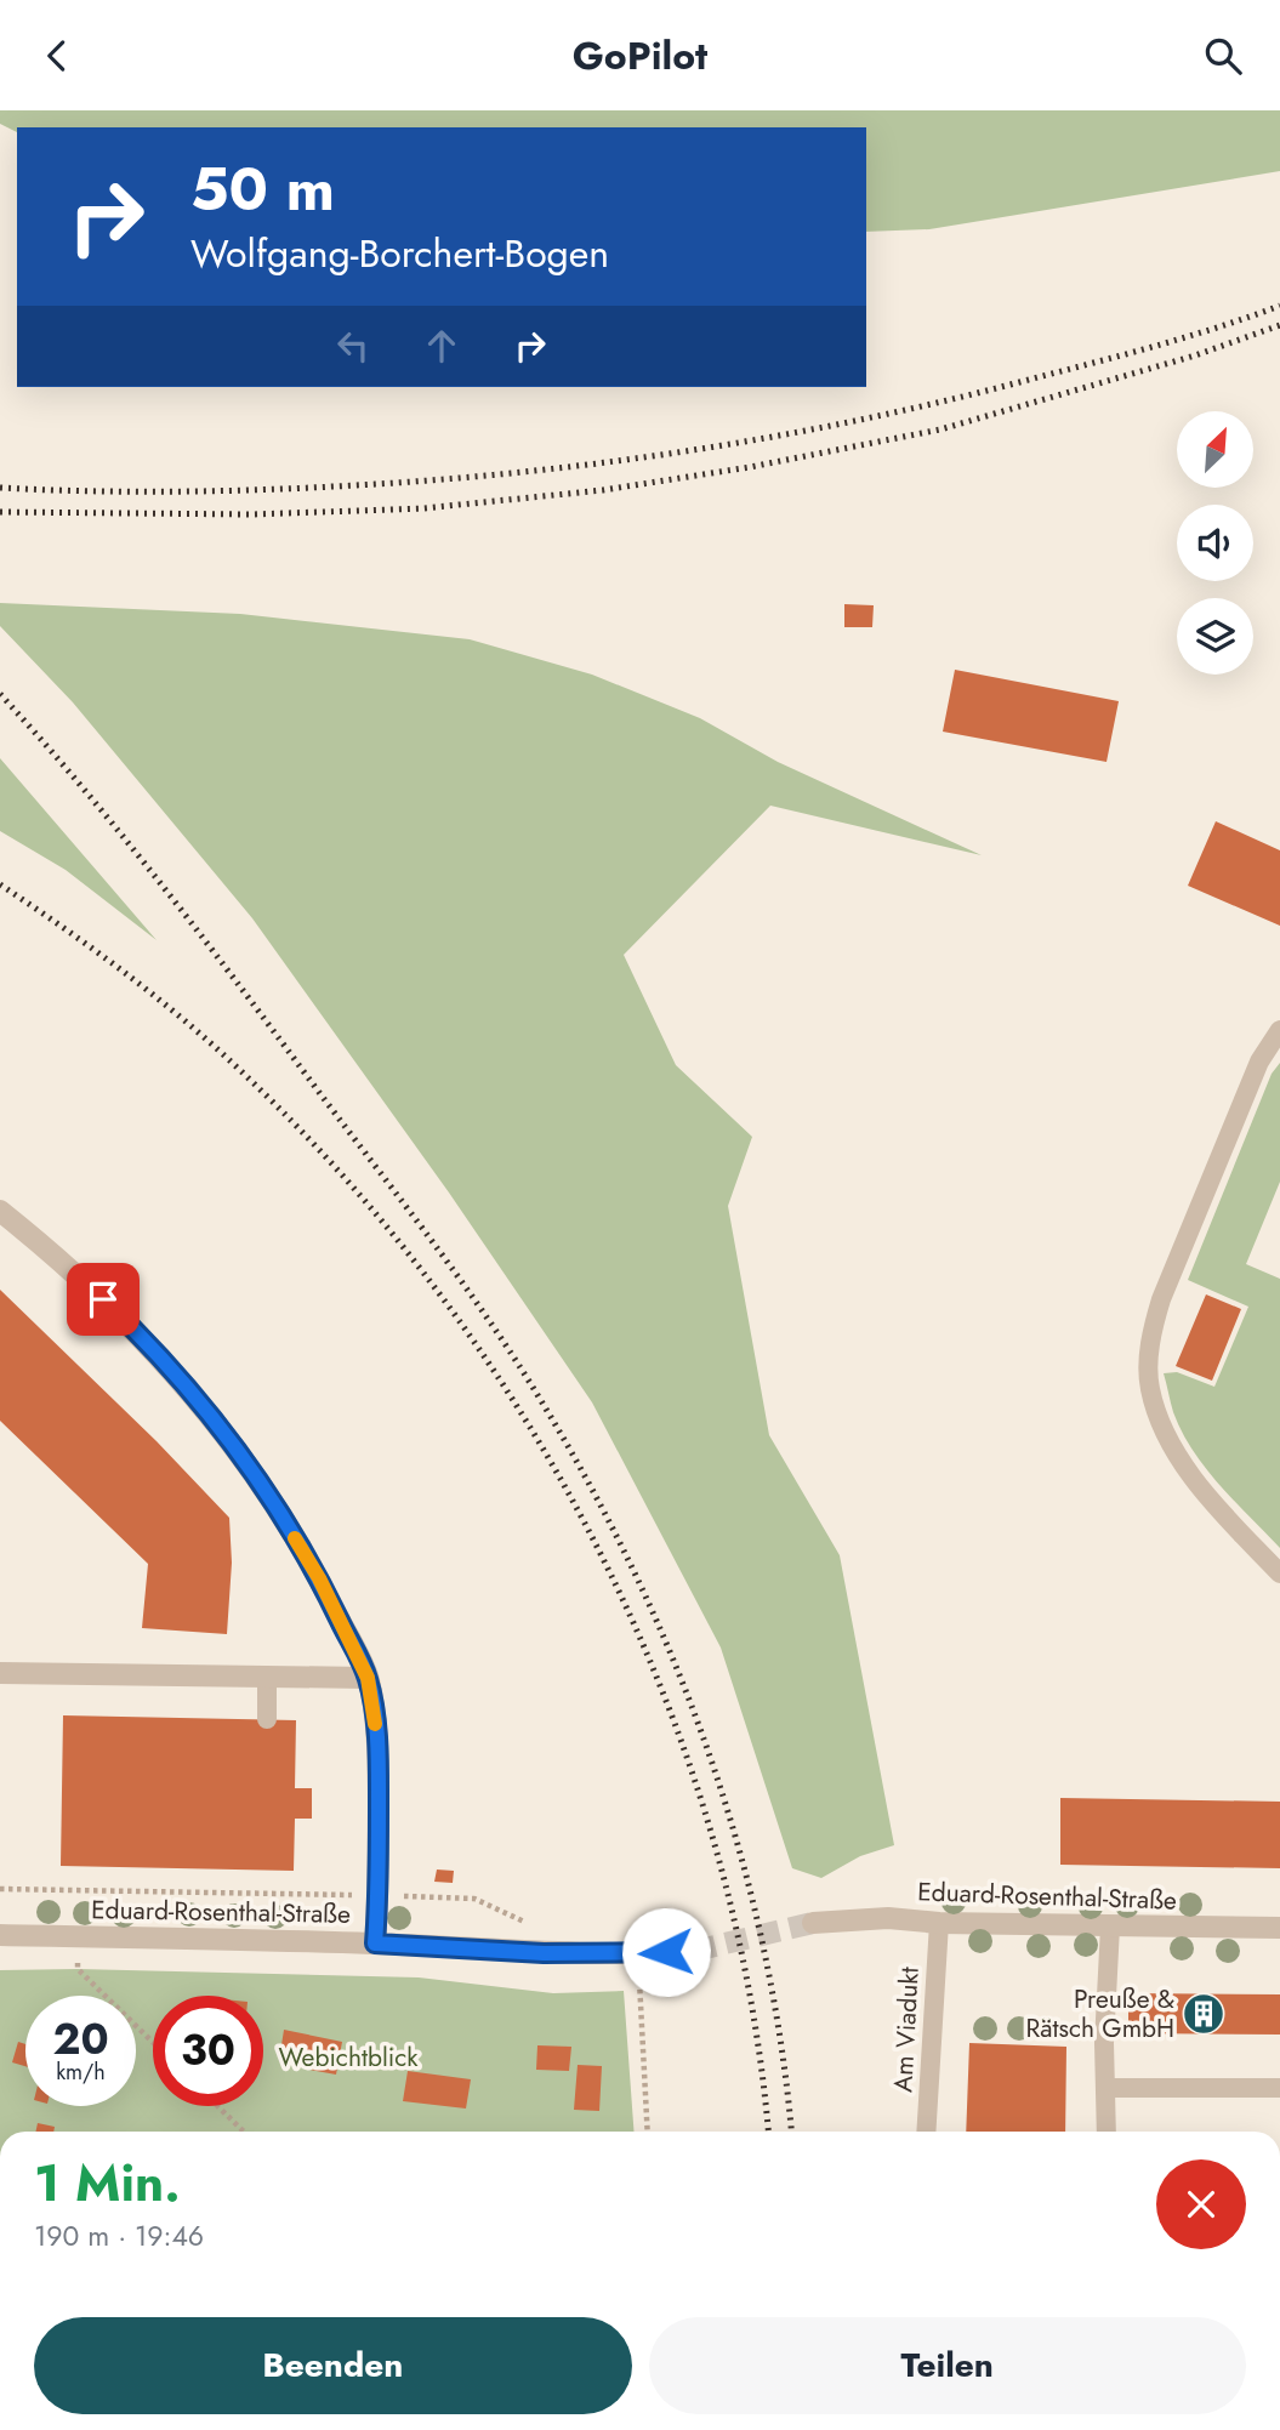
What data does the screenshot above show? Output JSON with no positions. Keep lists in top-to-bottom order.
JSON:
{
  "streets": {
    "street": ["Eduard-Rosenthal-Straße"],
    "lane": ["Am Viadukt"]
  },
  "crossings": [
    ["Eduard-Rosenthal-Straße", "Am Viadukt"]
  ],
  "parks": ["Webichtblick"],
  "places": {
    "building": ["Preuße & Rätsch GmbH"]
  },
  "north": "top right",
  "page": {
    "header": "GoPilot",
    "turn": ["50 m", "Wolfgang-Borchert-Bogen"],
    "speed": "20 km/h",
    "limit": "30",
    "heading": ["1 Min.", "190 m · 19:46"],
    "buttons": ["Beenden", "Teilen"]
  }
}
